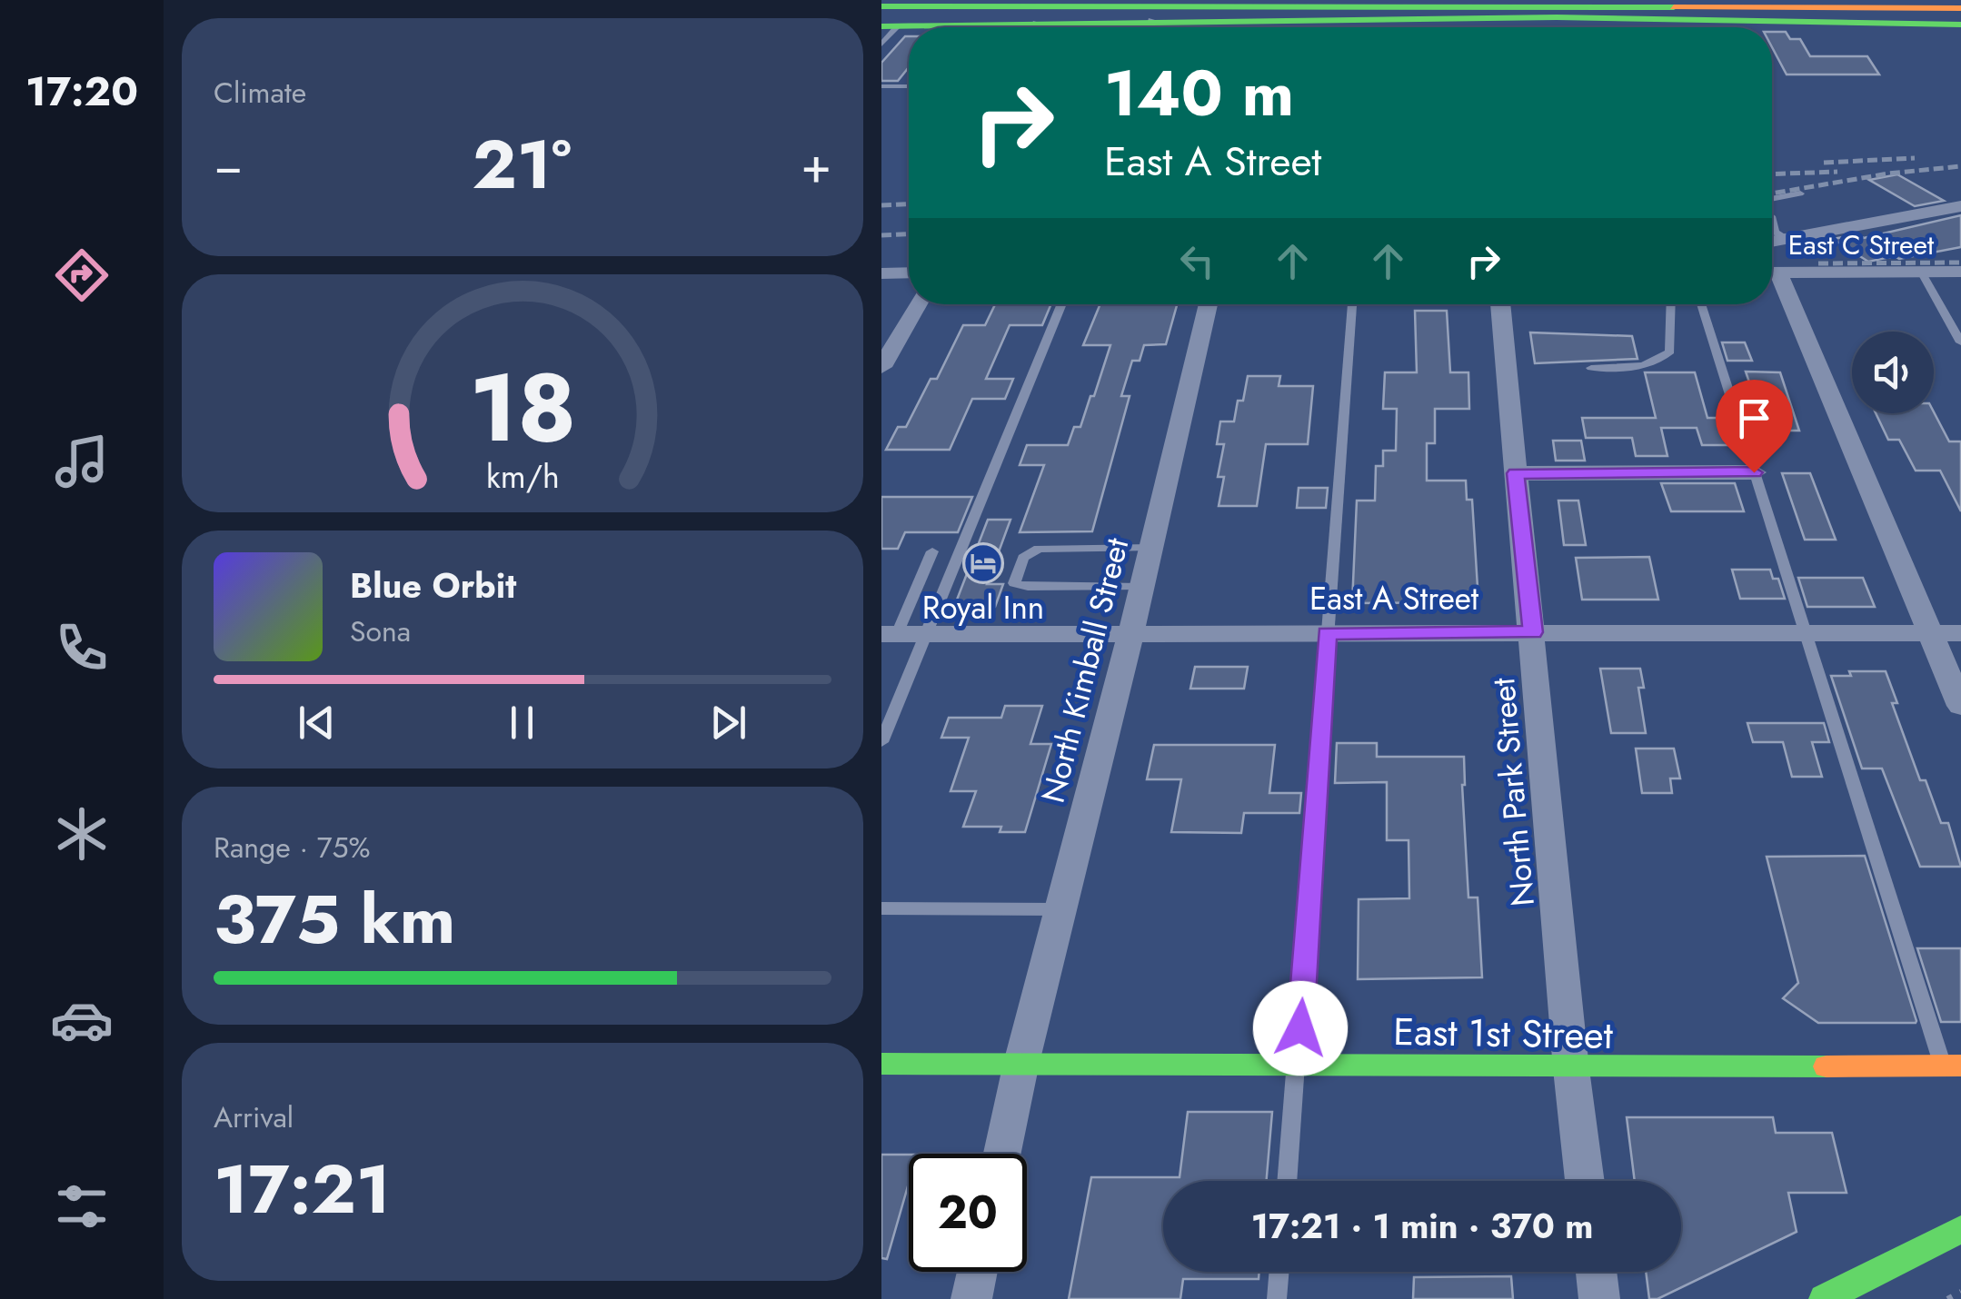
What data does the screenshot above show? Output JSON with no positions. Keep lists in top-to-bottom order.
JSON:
{
  "streets": {
    "main road": ["East 1st Street"],
    "street": [
      "East C Street",
      "East A Street",
      "North Kimball Street",
      "North Park Street"
    ]
  },
  "crossings": [
    ["East A Street", "North Kimball Street"],
    ["East A Street", "North Park Street"],
    ["North Kimball Street", "East 1st Street"],
    ["North Park Street", "East 1st Street"]
  ],
  "places": {
    "hotel": ["Royal Inn"]
  },
  "page": {
    "tabs": "17:20",
    "tile": [
      "Climate",
      ["Range · 75%", "375 km"],
      ["Arrival", "17:21"]
    ],
    "turn": ["140 m", "East A Street"],
    "heat": ["−", "21°", "+"],
    "song": ["Blue Orbit", "Sona"],
    "limit": "20",
    "trip": "17:21 · 1 min · 370 m",
    "gauge": ["18", "km/h"]
  }
}
